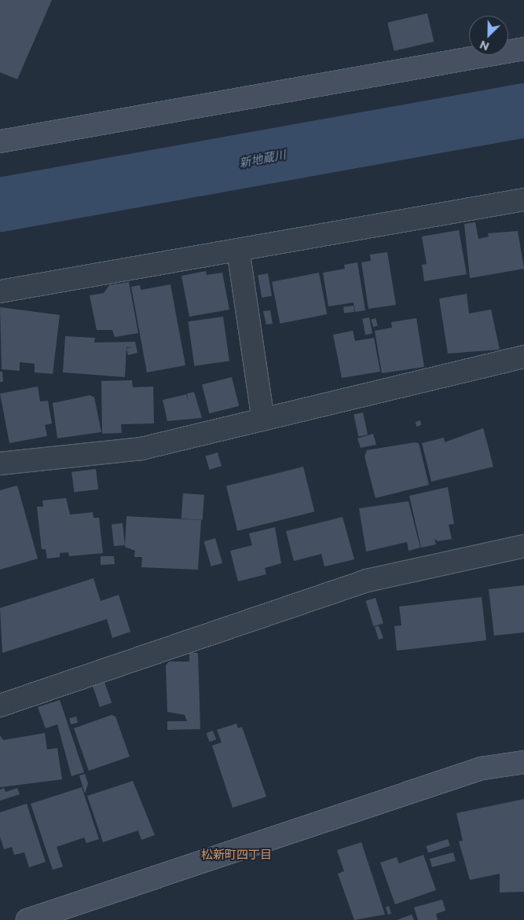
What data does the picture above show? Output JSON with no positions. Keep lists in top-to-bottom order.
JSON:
{
  "districts": ["松新町四丁目"],
  "water": ["新地蔵川"],
  "north": "bottom left"
}
